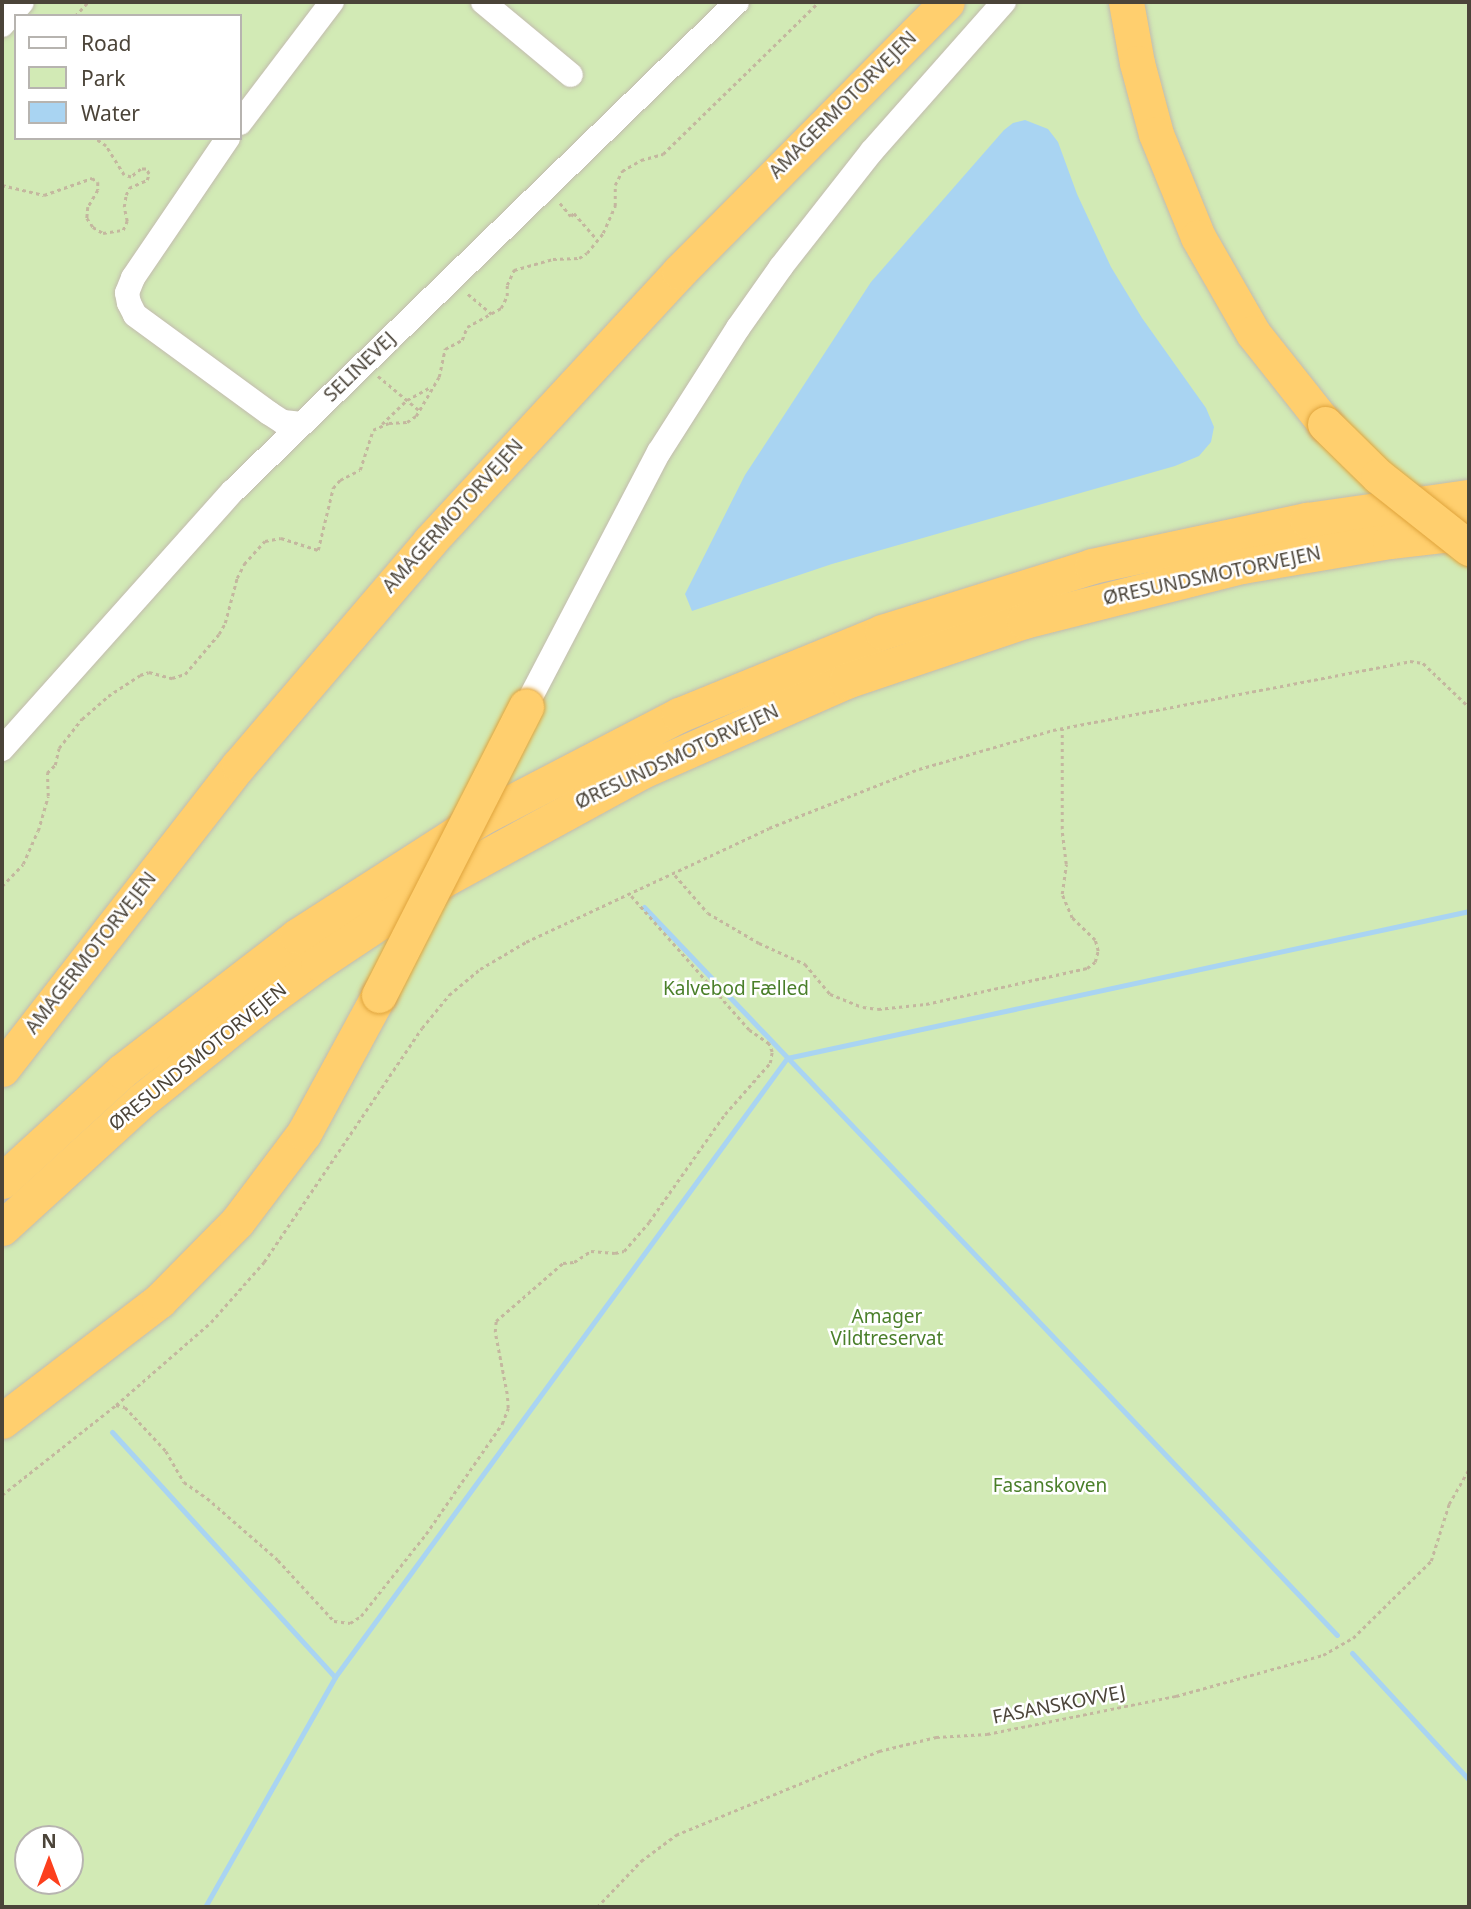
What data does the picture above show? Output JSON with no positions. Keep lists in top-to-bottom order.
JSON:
{
  "streets": {
    "highway": ["AMAGERMOTORVEJEN", "ØRESUNDSMOTORVEJEN"],
    "street": ["SELINEVEJ"],
    "path": ["FASANSKOVVEJ"]
  },
  "parks": ["Kalvebod Fælled", "Amager Vildtreservat", "Fasanskoven"],
  "legend": ["Road", "Park", "Water"],
  "north": "top"
}
